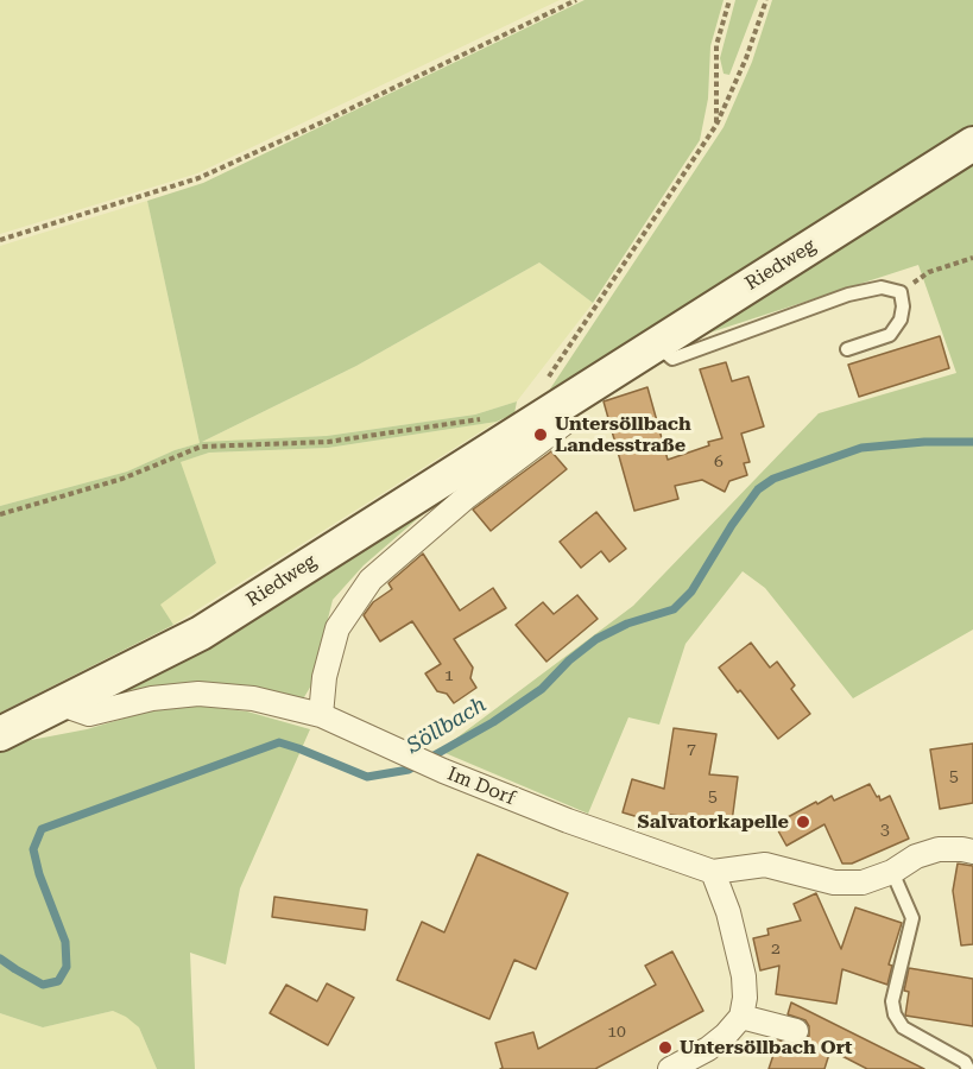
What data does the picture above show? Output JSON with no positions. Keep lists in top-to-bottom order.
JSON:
{
  "streets": {
    "main road": ["Riedweg"],
    "street": ["Im Dorf"]
  },
  "crossings": [
    ["Riedweg", "Im Dorf"]
  ],
  "water": ["Söllbach"],
  "places": ["Untersöllbach Landesstraße", "Salvatorkapelle", "Untersöllbach Ort"],
  "house_numbers": [
    "6",
    "1",
    "7",
    "5",
    "5",
    "3",
    "2",
    "10"
  ]
}
